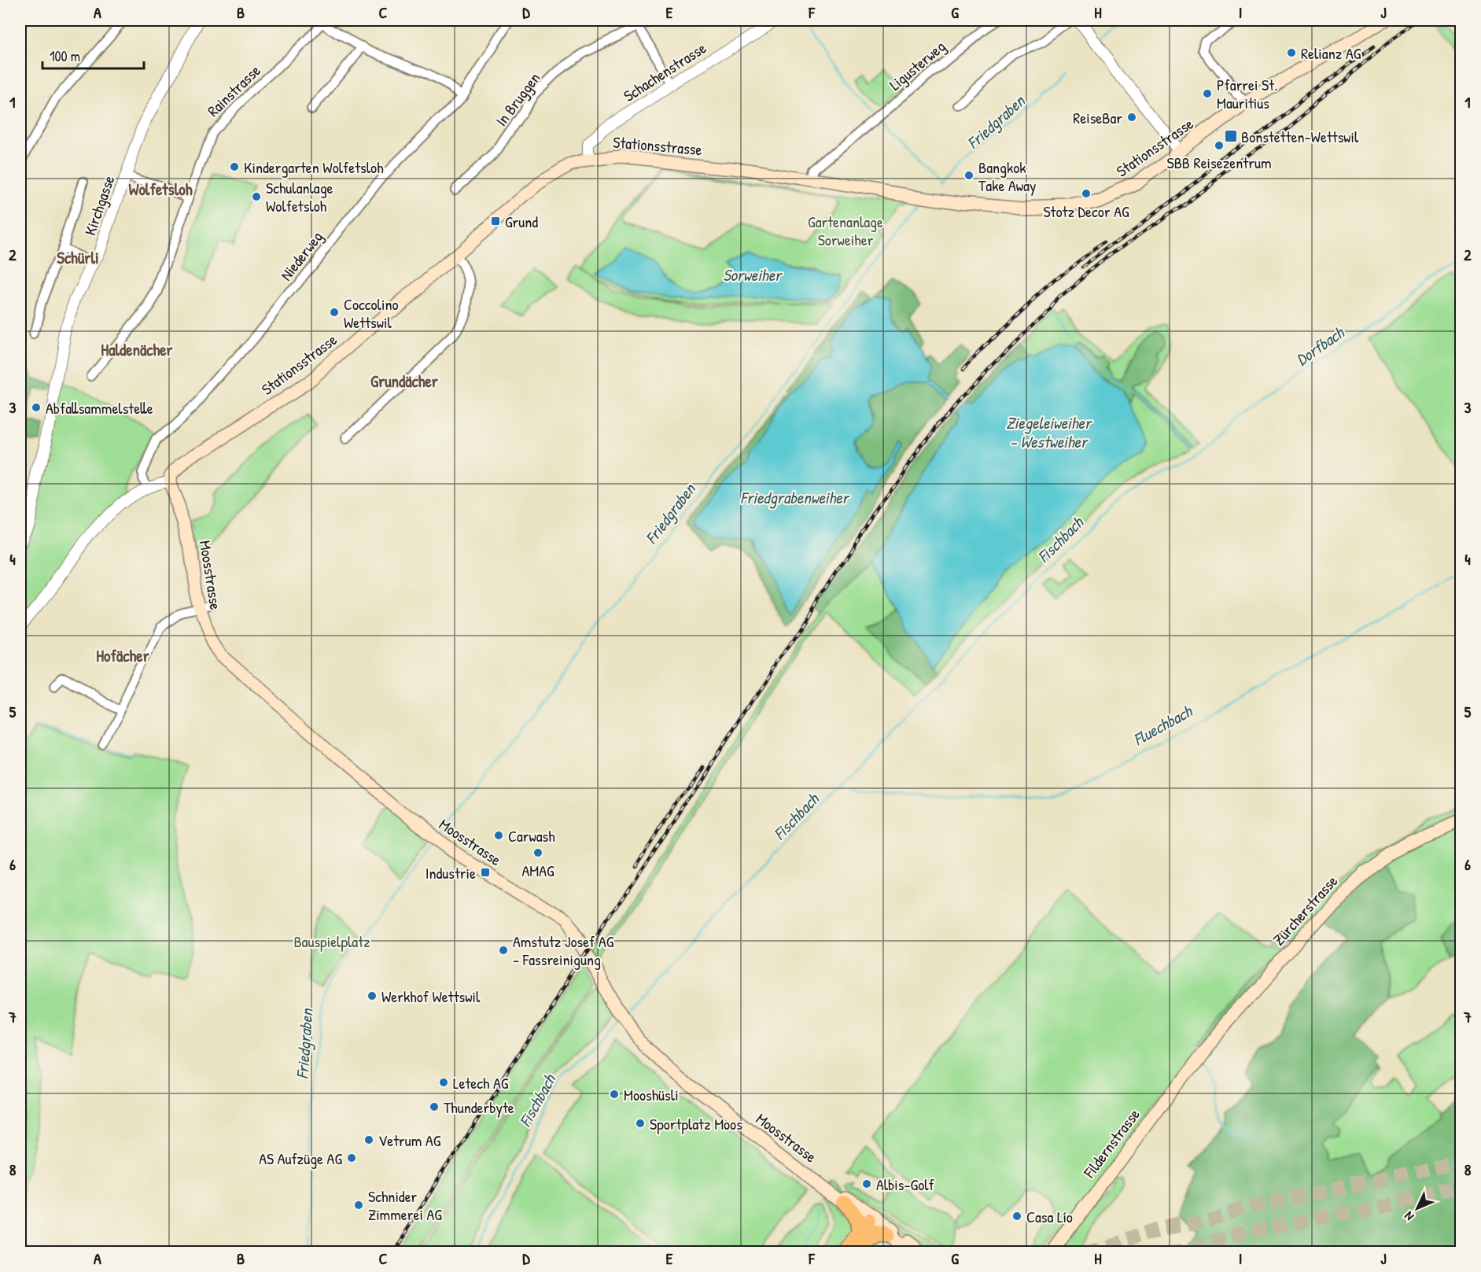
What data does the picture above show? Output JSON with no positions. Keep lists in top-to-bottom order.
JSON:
{
  "streets": {
    "main road": [
      "Stationsstrasse",
      "Moosstrasse",
      "Zürcherstrasse",
      "Fildernstrasse"
    ],
    "street": [
      "Ligusterweg",
      "Schachenstrasse",
      "Rainstrasse",
      "In Bruggen",
      "Kirchgasse",
      "Niederweg"
    ]
  },
  "crossings": [
    ["Ligusterweg", "Stationsstrasse"],
    ["Schachenstrasse", "Stationsstrasse"],
    ["Stationsstrasse", "Moosstrasse"],
    ["Zürcherstrasse", "Fildernstrasse"]
  ],
  "districts": [
    "Wolfetsloh",
    "Schürli",
    "Haldenächer",
    "Grundächer",
    "Hofächer"
  ],
  "water": [
    "Friedgraben",
    "Sorweiher",
    "Dorfbach",
    "Ziegeleiweiher - Westweiher",
    "Friedgrabenweiher",
    "Fischbach",
    "Fluechbach"
  ],
  "parks": ["Gartenanlage Sorweiher", "Bauspielplatz"],
  "places": {
    "other": [
      "Relianz AG",
      "Pfarrei St. Mauritius",
      "ReiseBar",
      "SBB Reisezentrum",
      "Kindergarten Wolfetsloh",
      "Bangkok Take Away",
      "Stotz Decor AG",
      "Schulanlage Wolfetsloh",
      "Coccolino Wettswil",
      "Abfallsammelstelle",
      "Carwash",
      "AMAG",
      "Amstutz Josef AG - Fassreinigung",
      "Werkhof Wettswil",
      "Letech AG",
      "Mooshüsli",
      "Thunderbyte",
      "Sportplatz Moos",
      "Vetrum AG",
      "AS Aufzüge AG",
      "Albis-Golf",
      "Schnider Zimmerei AG",
      "Casa Lío"
    ],
    "transit": ["Bonstetten-Wettswil", "Grund", "Industrie"]
  },
  "scale_bar": "100 m",
  "north": "bottom left",
  "grid": {
    "columns": [
      "A",
      "B",
      "C",
      "D",
      "E",
      "F",
      "G",
      "H",
      "I",
      "J"
    ],
    "rows": [
      "1",
      "2",
      "3",
      "4",
      "5",
      "6",
      "7",
      "8"
    ]
  }
}
